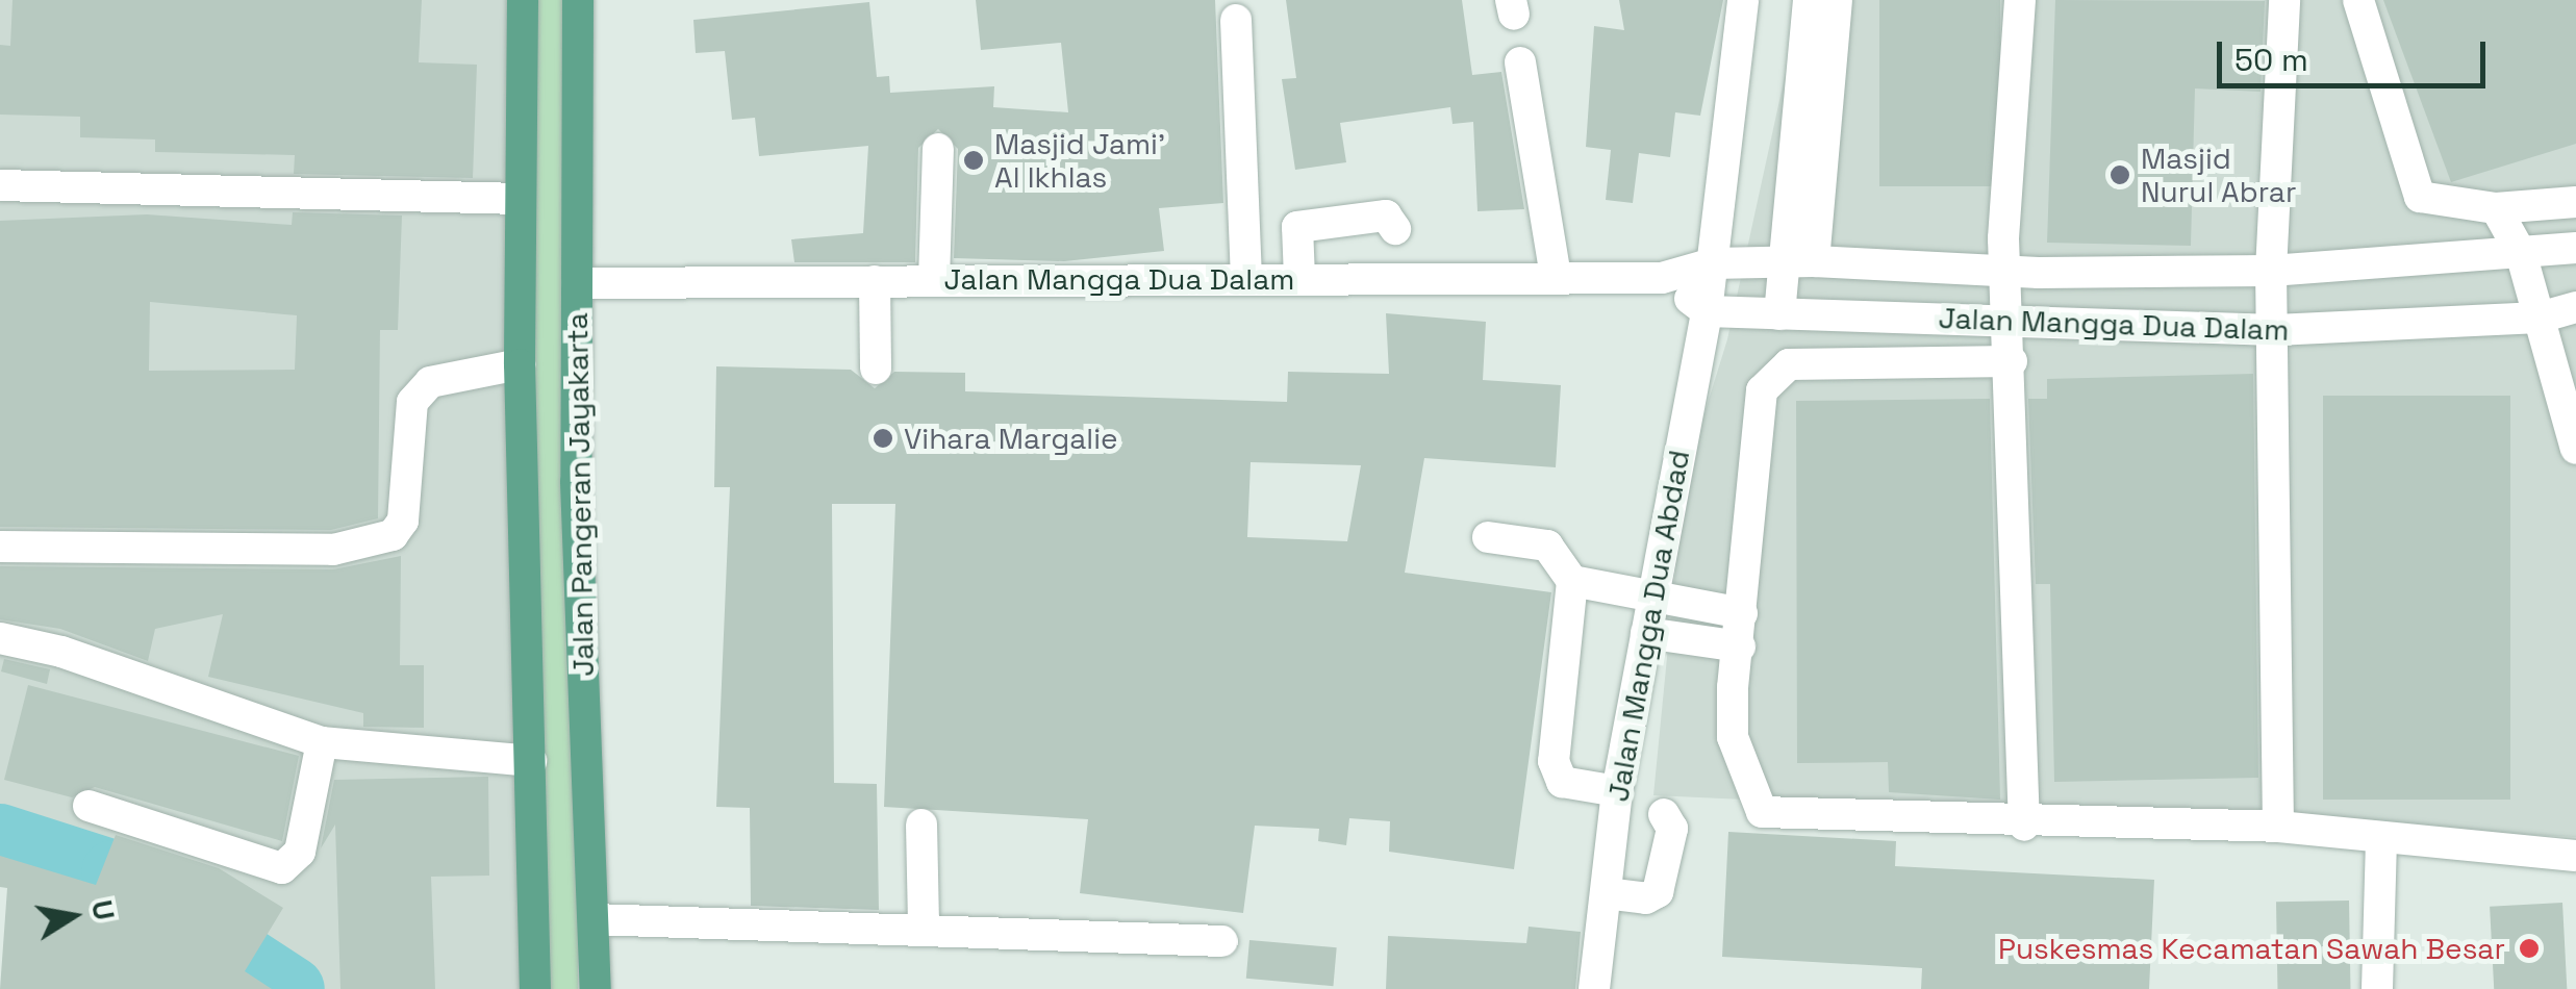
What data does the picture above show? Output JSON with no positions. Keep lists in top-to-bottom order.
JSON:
{
  "streets": {
    "main road": ["Jalan Pangeran Jayakarta"],
    "street": ["Jalan Mangga Dua Dalam", "Jalan Mangga Dua Abdad"]
  },
  "crossings": [
    ["Jalan Mangga Dua Dalam", "Jalan Pangeran Jayakarta"],
    ["Jalan Mangga Dua Dalam", "Jalan Mangga Dua Abdad"]
  ],
  "places": [
    "Masjid Jami' Al Ikhlas",
    "Masjid Nurul Abrar",
    "Vihara Margalie",
    "Puskesmas Kecamatan Sawah Besar"
  ],
  "scale_bar": "50 m",
  "north": "right"
}
